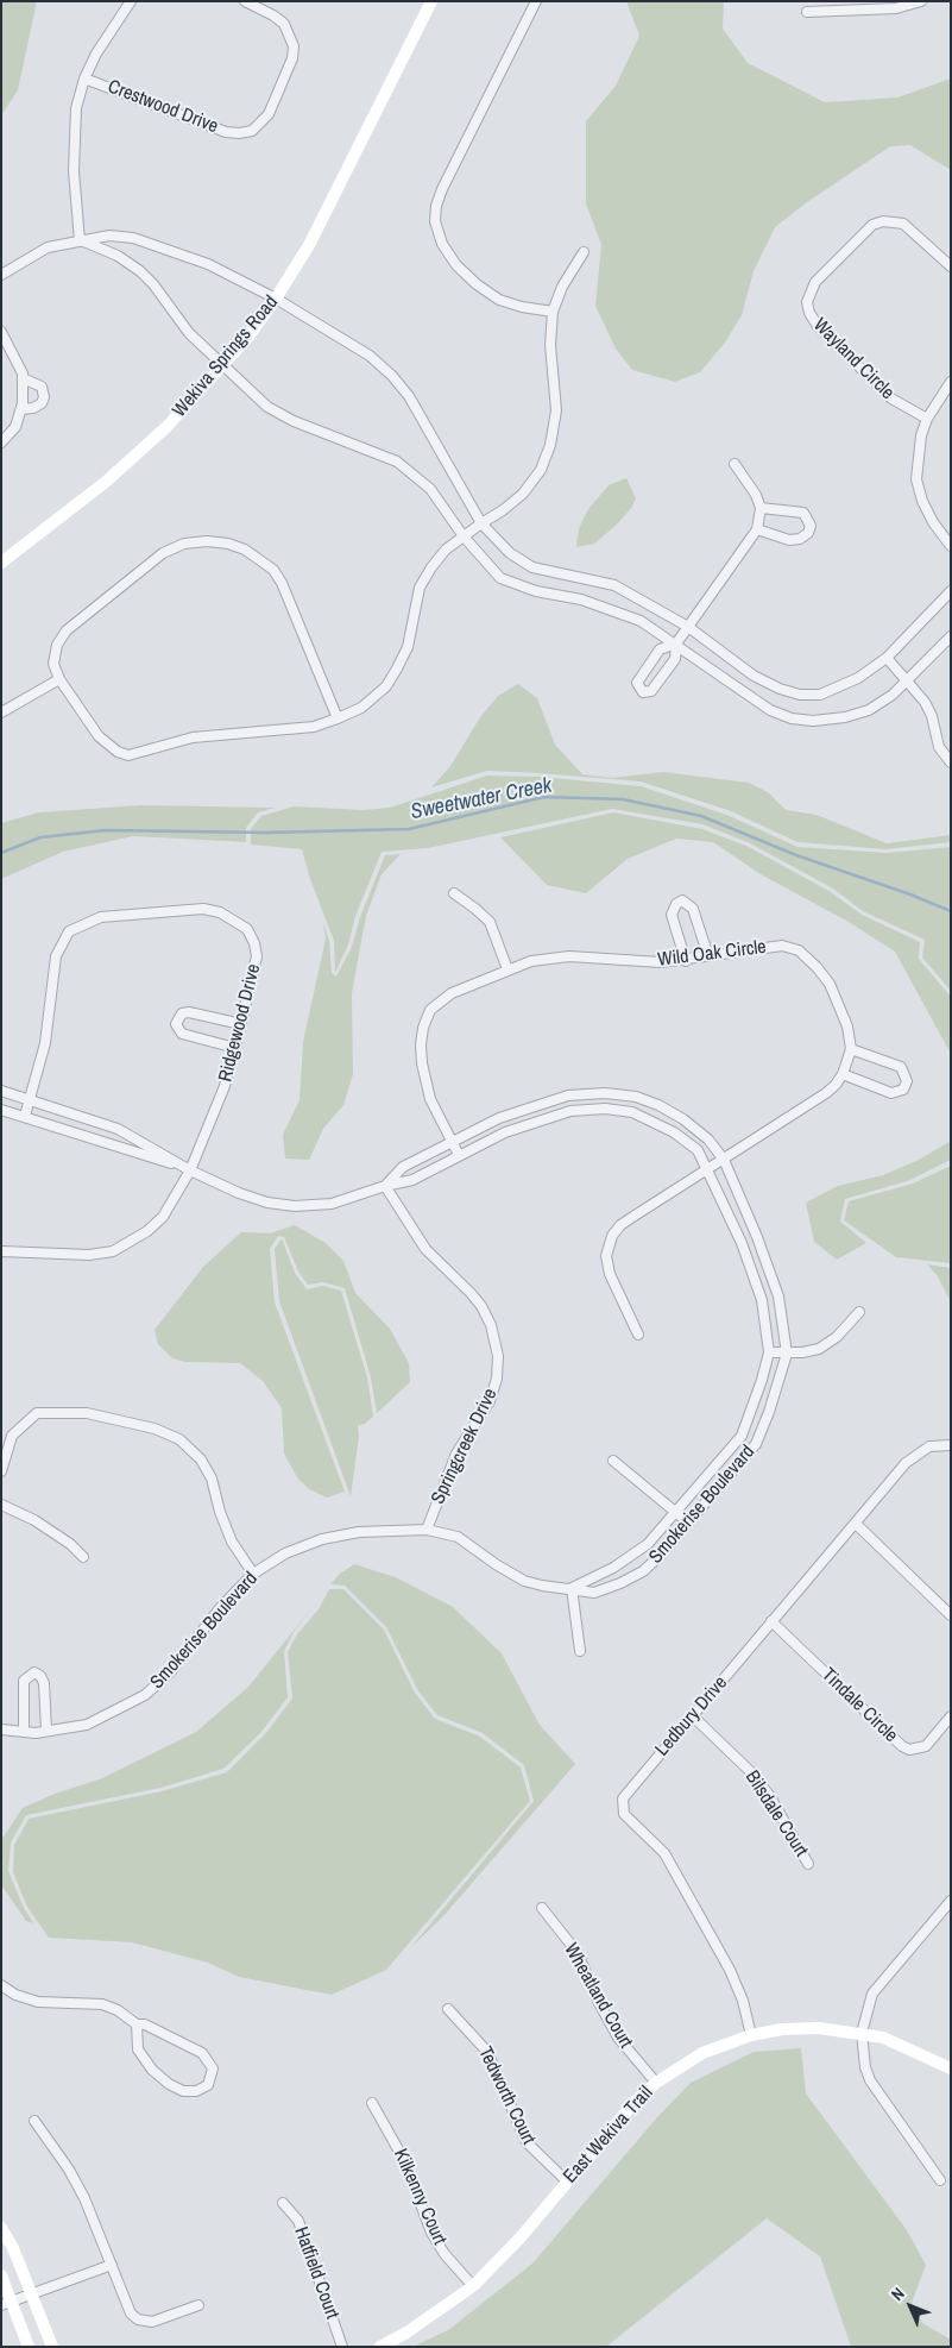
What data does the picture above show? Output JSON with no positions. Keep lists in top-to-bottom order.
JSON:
{
  "streets": {
    "street": [
      "Crestwood Drive",
      "Wekiva Springs Road",
      "Wayland Circle",
      "Wild Oak Circle",
      "Ridgewood Drive",
      "Springcreek Drive",
      "Smokerise Boulevard",
      "Tindale Circle",
      "Ledbury Drive",
      "Bilsdale Court",
      "Wheatland Court",
      "Tedworth Court",
      "East Wekiva Trail",
      "Kilkenny Court",
      "Hatfield Court"
    ]
  },
  "crossings": [
    ["Wild Oak Circle", "Smokerise Boulevard"],
    ["Ridgewood Drive", "Smokerise Boulevard"],
    ["Springcreek Drive", "Smokerise Boulevard"],
    ["Tindale Circle", "Ledbury Drive"],
    ["Ledbury Drive", "Bilsdale Court"],
    ["Ledbury Drive", "East Wekiva Trail"],
    ["Wheatland Court", "East Wekiva Trail"],
    ["Tedworth Court", "East Wekiva Trail"],
    ["East Wekiva Trail", "Kilkenny Court"]
  ],
  "water": ["Sweetwater Creek"],
  "north": "top left"
}
